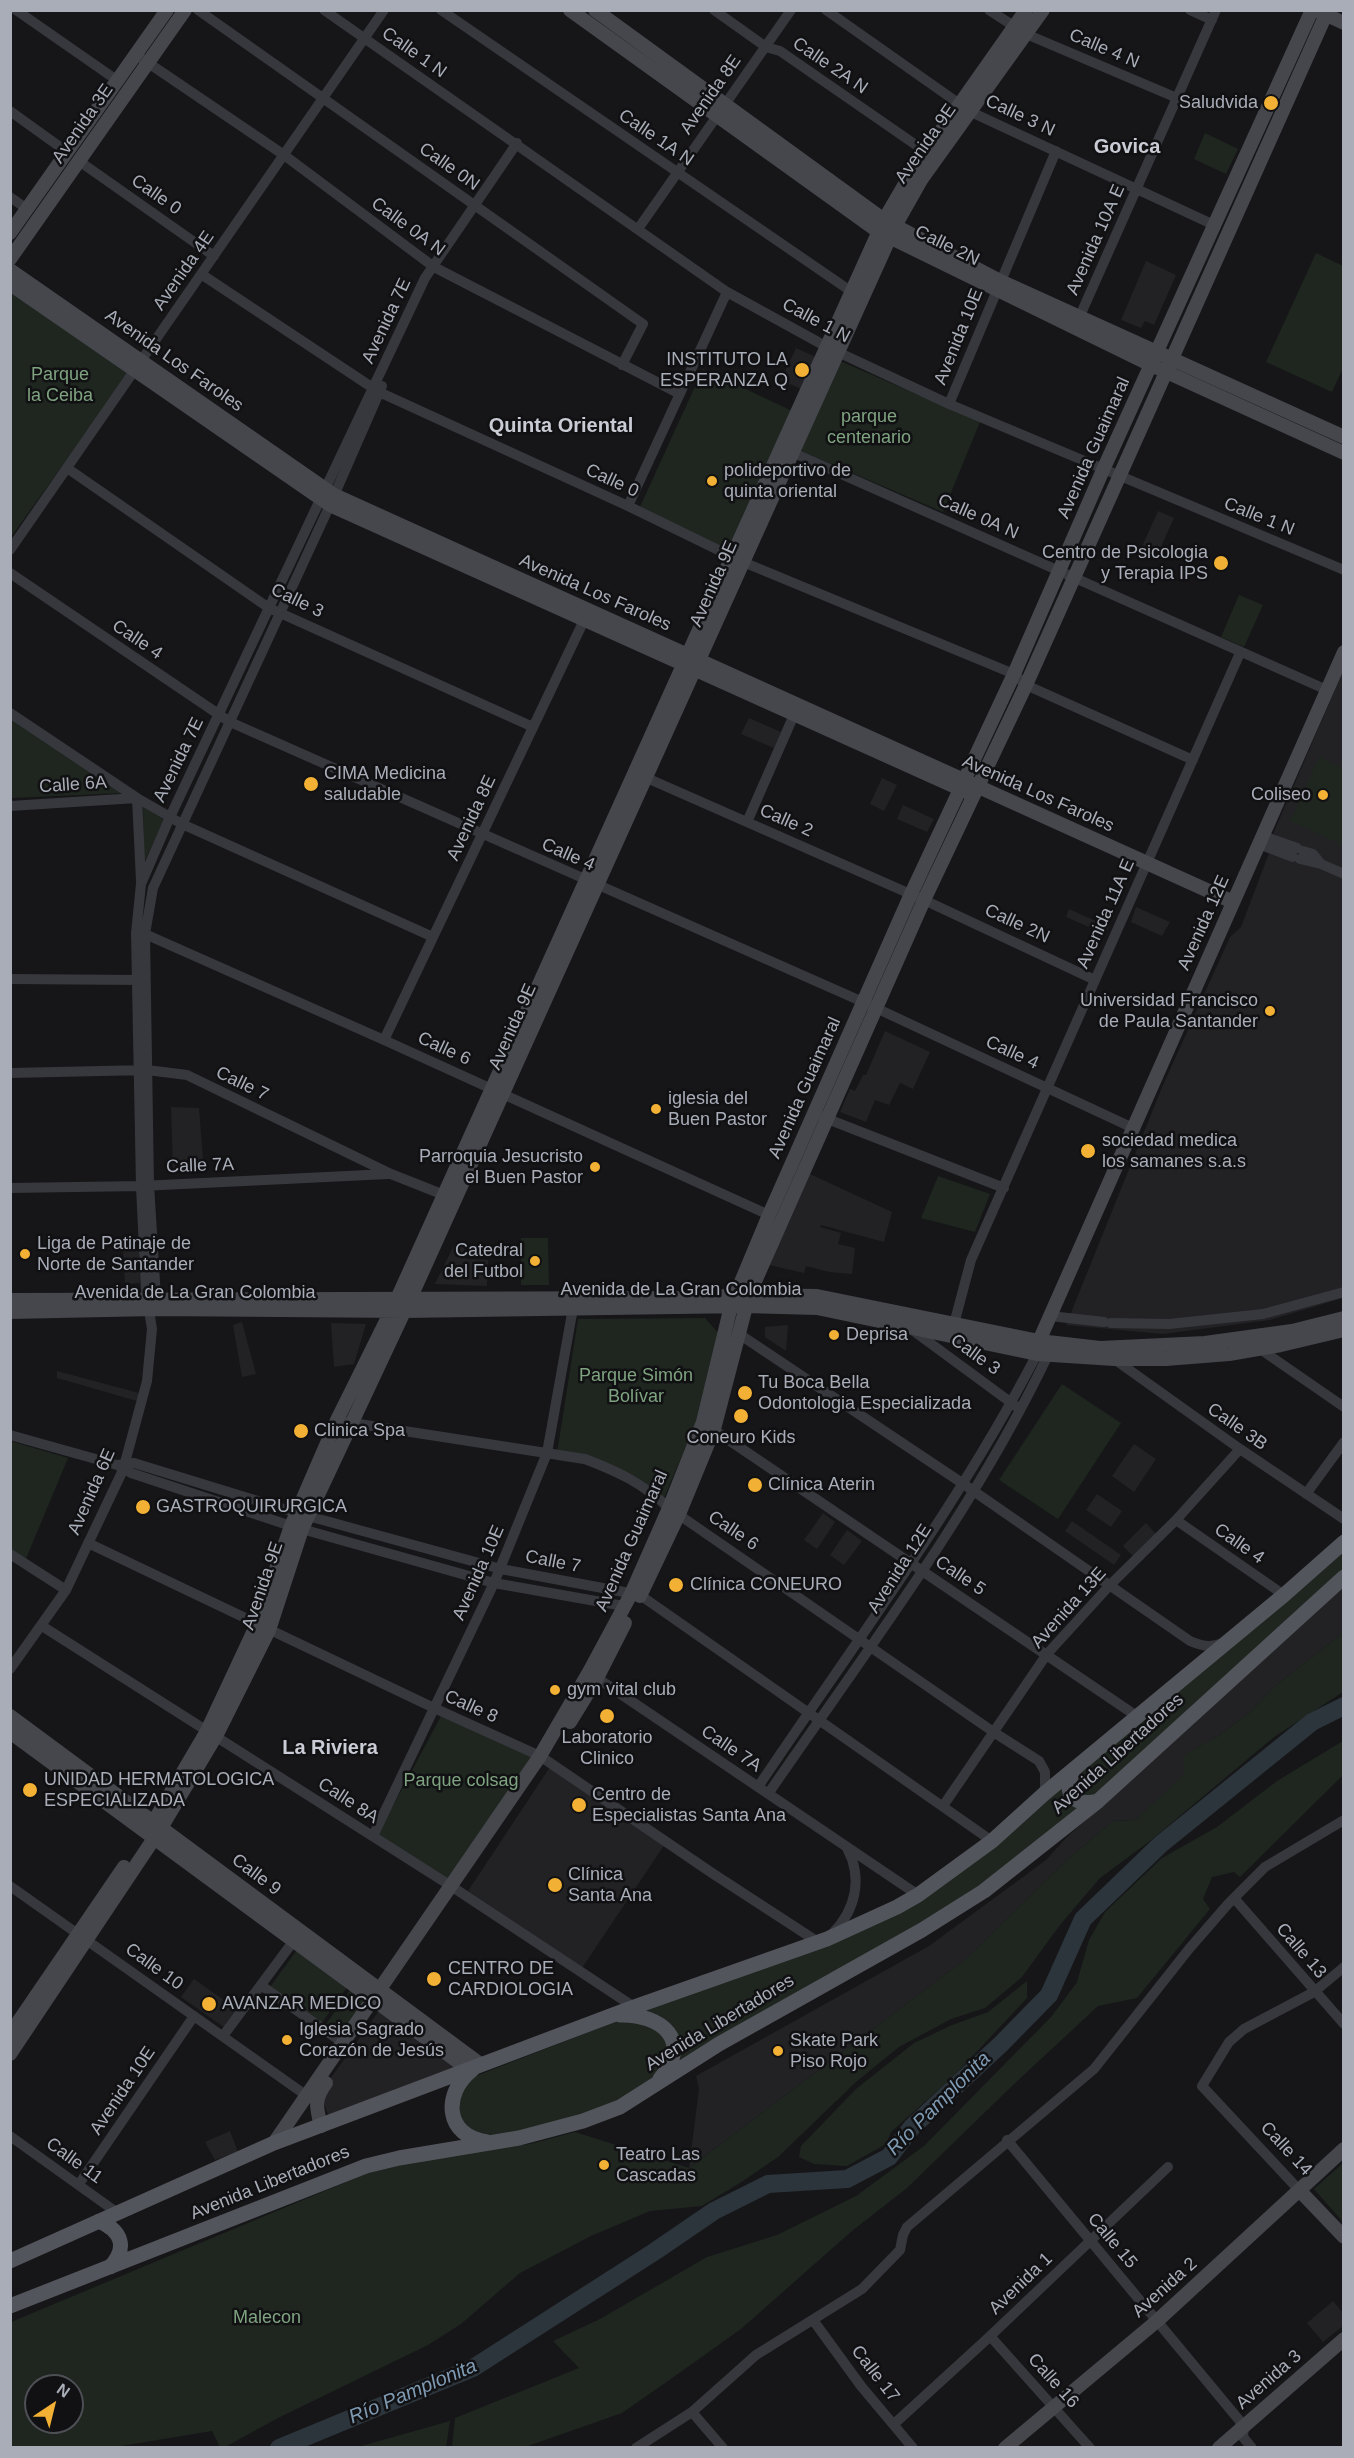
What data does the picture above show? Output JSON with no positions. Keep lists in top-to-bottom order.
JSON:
{
  "streets": {
    "main road": ["Avenida Libertadores"],
    "street": [
      "Calle 4 N",
      "Calle 1 N",
      "Calle 2A N",
      "Avenida 8E",
      "Calle 3 N",
      "Avenida 3E",
      "Calle 1A N",
      "Avenida 9E",
      "Calle 0N",
      "Calle 0",
      "Calle 0A N",
      "Avenida 10A E",
      "Calle 2N",
      "Avenida 4E",
      "Avenida 7E",
      "Avenida 10E",
      "Avenida Los Faroles",
      "Avenida Guaimaral",
      "Calle 3",
      "Calle 4",
      "Calle 6A",
      "Calle 2",
      "Avenida 11A E",
      "Avenida 12E",
      "Calle 6",
      "Calle 7",
      "Calle 7A",
      "Avenida de La Gran Colombia",
      "Calle 3B",
      "Avenida 6E",
      "Calle 5",
      "Avenida 13E",
      "Calle 8",
      "Calle 8A",
      "Calle 9",
      "Calle 13",
      "Calle 10",
      "Calle 14",
      "Calle 11",
      "Calle 15",
      "Avenida 1",
      "Avenida 2",
      "Calle 17",
      "Avenida 3",
      "Calle 16"
    ]
  },
  "crossings": [
    ["Calle 4 N", "Avenida 9E"],
    ["Calle 4 N", "Avenida 10A E"],
    ["Calle 1 N", "Avenida 8E"],
    ["Calle 1 N", "Avenida 9E"],
    ["Calle 1 N", "Avenida 4E"],
    ["Calle 1 N", "Avenida 7E"],
    ["Calle 1 N", "Avenida 10E"],
    ["Calle 1 N", "Avenida Guaimaral"],
    ["Calle 2A N", "Avenida 8E"],
    ["Calle 2A N", "Avenida 9E"],
    ["Avenida 8E", "Calle 1A N"],
    ["Avenida 8E", "Calle 2N"],
    ["Avenida 8E", "Avenida Los Faroles"],
    ["Avenida 8E", "Calle 3"],
    ["Avenida 8E", "Calle 4"],
    ["Avenida 8E", "Calle 6"],
    ["Calle 3 N", "Avenida 9E"],
    ["Calle 3 N", "Avenida 10A E"],
    ["Calle 3 N", "Avenida 10E"],
    ["Calle 3 N", "Avenida Guaimaral"],
    ["Avenida 3E", "Calle 0"],
    ["Avenida 3E", "Calle 0A N"],
    ["Calle 1A N", "Avenida 9E"],
    ["Avenida 9E", "Calle 0"],
    ["Avenida 9E", "Calle 0A N"],
    ["Avenida 9E", "Calle 2N"],
    ["Avenida 9E", "Avenida Los Faroles"],
    ["Avenida 9E", "Calle 4"],
    ["Avenida 9E", "Calle 2"],
    ["Avenida 9E", "Calle 6"],
    ["Avenida 9E", "Calle 7"],
    ["Avenida 9E", "Avenida de La Gran Colombia"],
    ["Avenida 9E", "Calle 8"],
    ["Avenida 9E", "Calle 8A"],
    ["Avenida 9E", "Calle 9"],
    ["Avenida 9E", "Calle 10"],
    ["Calle 0N", "Calle 0A N"],
    ["Calle 0N", "Avenida 4E"],
    ["Calle 0N", "Avenida 7E"],
    ["Calle 0", "Avenida 4E"],
    ["Calle 0", "Avenida 7E"],
    ["Calle 0", "Avenida Guaimaral"],
    ["Calle 0", "Avenida 11A E"],
    ["Calle 0A N", "Avenida 4E"],
    ["Calle 0A N", "Avenida 7E"],
    ["Calle 0A N", "Avenida Guaimaral"],
    ["Calle 0A N", "Avenida 11A E"],
    ["Calle 0A N", "Avenida 12E"],
    ["Avenida 10A E", "Calle 2N"],
    ["Calle 2N", "Avenida 10E"],
    ["Calle 2N", "Avenida Guaimaral"],
    ["Calle 2N", "Calle 2"],
    ["Calle 2N", "Avenida 11A E"],
    ["Avenida 4E", "Avenida Los Faroles"],
    ["Avenida 4E", "Calle 3"],
    ["Avenida 7E", "Avenida Los Faroles"],
    ["Avenida 7E", "Calle 3"],
    ["Avenida 7E", "Calle 4"],
    ["Avenida 7E", "Calle 6"],
    ["Avenida 7E", "Calle 7"],
    ["Avenida 7E", "Calle 7A"],
    ["Avenida 7E", "Avenida de La Gran Colombia"],
    ["Avenida 7E", "Avenida 6E"],
    ["Avenida 10E", "Calle 6"],
    ["Avenida 10E", "Calle 7"],
    ["Avenida 10E", "Avenida de La Gran Colombia"],
    ["Avenida 10E", "Calle 8"],
    ["Avenida 10E", "Calle 8A"],
    ["Avenida 10E", "Calle 10"],
    ["Avenida 10E", "Calle 11"],
    ["Avenida Los Faroles", "Avenida Guaimaral"],
    ["Avenida Los Faroles", "Avenida 11A E"],
    ["Avenida Los Faroles", "Avenida 12E"],
    ["Avenida Guaimaral", "Calle 4"],
    ["Avenida Guaimaral", "Calle 2"],
    ["Avenida Guaimaral", "Calle 6"],
    ["Avenida Guaimaral", "Calle 7"],
    ["Avenida Guaimaral", "Calle 7A"],
    ["Avenida Guaimaral", "Avenida de La Gran Colombia"],
    ["Avenida Guaimaral", "Calle 5"],
    ["Avenida Guaimaral", "Calle 8"],
    ["Avenida Guaimaral", "Avenida Libertadores"],
    ["Avenida Guaimaral", "Calle 8A"],
    ["Avenida Guaimaral", "Calle 9"],
    ["Avenida Guaimaral", "Calle 10"],
    ["Calle 3", "Avenida 12E"],
    ["Calle 3", "Avenida de La Gran Colombia"],
    ["Calle 4", "Avenida 11A E"],
    ["Calle 4", "Avenida 12E"],
    ["Calle 4", "Avenida 13E"],
    ["Calle 4", "Avenida Libertadores"],
    ["Avenida 11A E", "Avenida de La Gran Colombia"],
    ["Avenida 12E", "Calle 6"],
    ["Avenida 12E", "Calle 7"],
    ["Avenida 12E", "Calle 7A"],
    ["Avenida 12E", "Avenida de La Gran Colombia"],
    ["Avenida 12E", "Calle 5"],
    ["Calle 6", "Avenida 13E"],
    ["Calle 6", "Avenida Libertadores"],
    ["Calle 7", "Calle 7A"],
    ["Calle 7", "Avenida 6E"],
    ["Calle 7", "Avenida 13E"],
    ["Calle 7", "Avenida Libertadores"],
    ["Calle 7A", "Avenida Libertadores"],
    ["Avenida de La Gran Colombia", "Calle 3B"],
    ["Avenida de La Gran Colombia", "Avenida 6E"],
    ["Calle 3B", "Avenida 13E"],
    ["Avenida 6E", "Calle 8"],
    ["Avenida 6E", "Calle 8A"],
    ["Calle 5", "Avenida 13E"],
    ["Calle 5", "Avenida Libertadores"],
    ["Calle 8", "Avenida Libertadores"],
    ["Avenida Libertadores", "Calle 8A"],
    ["Avenida Libertadores", "Calle 9"],
    ["Avenida Libertadores", "Calle 11"],
    ["Calle 13", "Calle 14"],
    ["Calle 14", "Avenida 2"],
    ["Calle 15", "Avenida 1"],
    ["Calle 15", "Avenida 2"],
    ["Calle 15", "Avenida 3"],
    ["Avenida 1", "Calle 17"],
    ["Avenida 1", "Calle 16"],
    ["Avenida 2", "Calle 16"]
  ],
  "districts": ["Govica", "Quinta Oriental", "La Riviera"],
  "water": ["Río Pamplonita"],
  "parks": [
    "Parque la Ceiba",
    "parque centenario",
    "Parque Simón Bolívar",
    "Parque colsag",
    "Malecon"
  ],
  "places": [
    "Saludvida",
    "INSTITUTO LA ESPERANZA Q",
    "polideportivo de quinta oriental",
    "Centro de Psicologia y Terapia IPS",
    "CIMA Medicina saludable",
    "Coliseo",
    "Universidad Francisco de Paula Santander",
    "iglesia del Buen Pastor",
    "sociedad medica los samanes s.a.s",
    "Parroquia Jesucristo el Buen Pastor",
    "Liga de Patinaje de Norte de Santander",
    "Catedral del Futbol",
    "Deprisa",
    "Tu Boca Bella Odontologia Especializada",
    "Coneuro Kids",
    "Clinica Spa",
    "Clínica Aterin",
    "GASTROQUIRURGICA",
    "Clínica CONEURO",
    "gym vital club",
    "Laboratorio Clinico",
    "UNIDAD HERMATOLOGICA ESPECIALIZADA",
    "Centro de Especialistas Santa Ana",
    "Clínica Santa Ana",
    "CENTRO DE CARDIOLOGIA",
    "AVANZAR MEDICO",
    "Iglesia Sagrado Corazón de Jesús",
    "Skate Park Piso Rojo",
    "Teatro Las Cascadas"
  ],
  "north": "top right"
}
